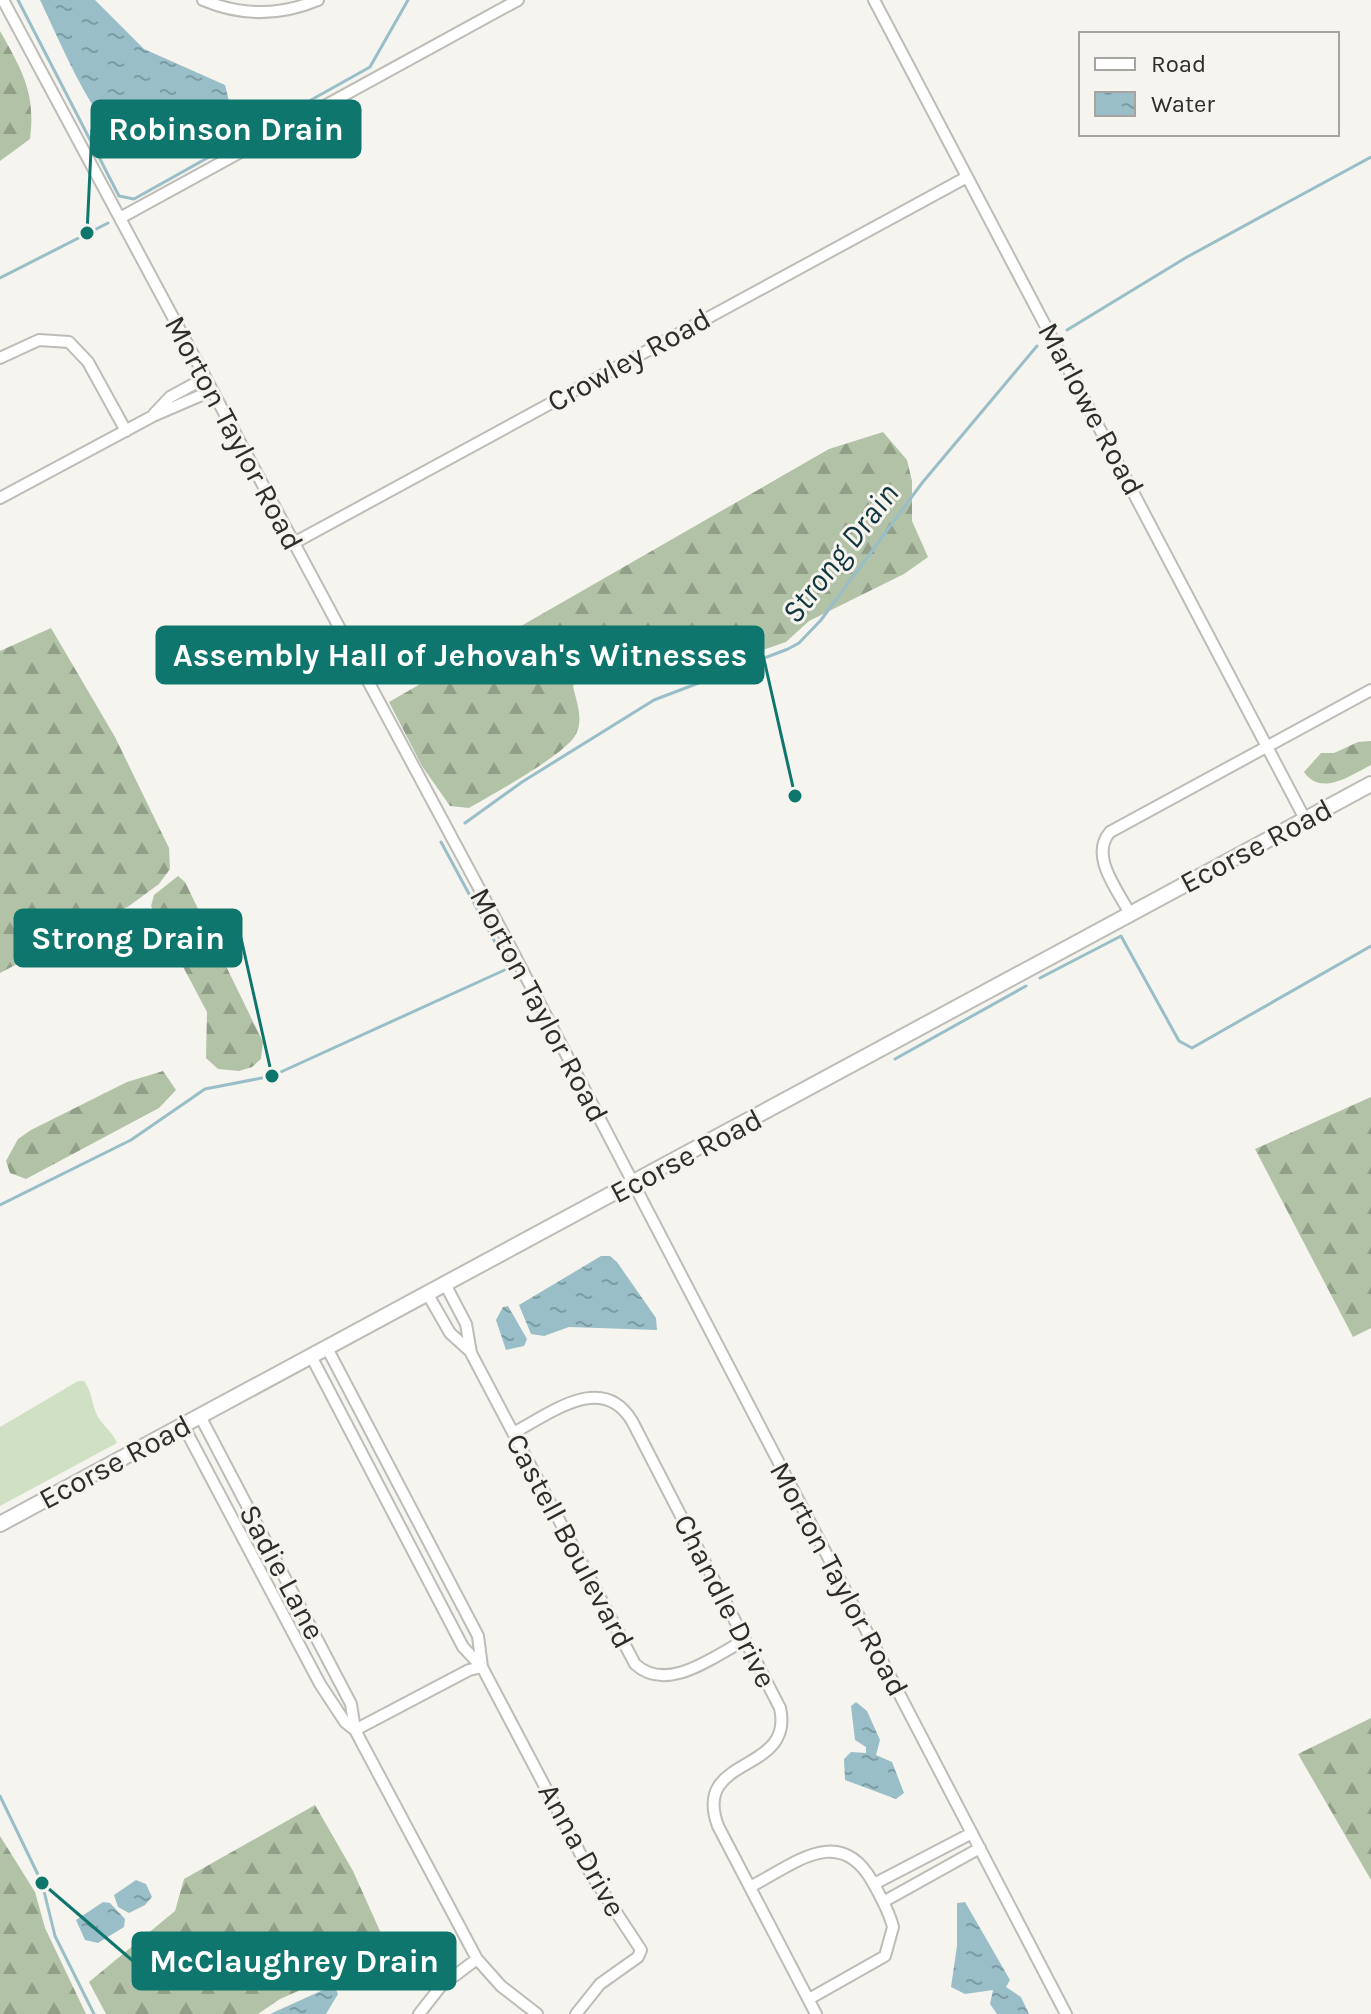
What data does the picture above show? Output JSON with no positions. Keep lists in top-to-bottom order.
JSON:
{
  "streets": {
    "main road": ["Ecorse Road"],
    "street": [
      "Crowley Road",
      "Marlowe Road",
      "Morton Taylor Road",
      "Castell Boulevard",
      "Sadie Lane",
      "Chandle Drive",
      "Anna Drive"
    ]
  },
  "crossings": [
    ["Crowley Road", "Marlowe Road"],
    ["Crowley Road", "Morton Taylor Road"],
    ["Marlowe Road", "Ecorse Road"],
    ["Morton Taylor Road", "Ecorse Road"],
    ["Ecorse Road", "Castell Boulevard"],
    ["Ecorse Road", "Sadie Lane"],
    ["Ecorse Road", "Anna Drive"],
    ["Castell Boulevard", "Chandle Drive"]
  ],
  "water": ["Strong Drain"],
  "places": [
    "Robinson Drain",
    "Assembly Hall of Jehovah's Witnesses",
    "Strong Drain",
    "McClaughrey Drain"
  ],
  "legend": ["Road", "Water"]
}
